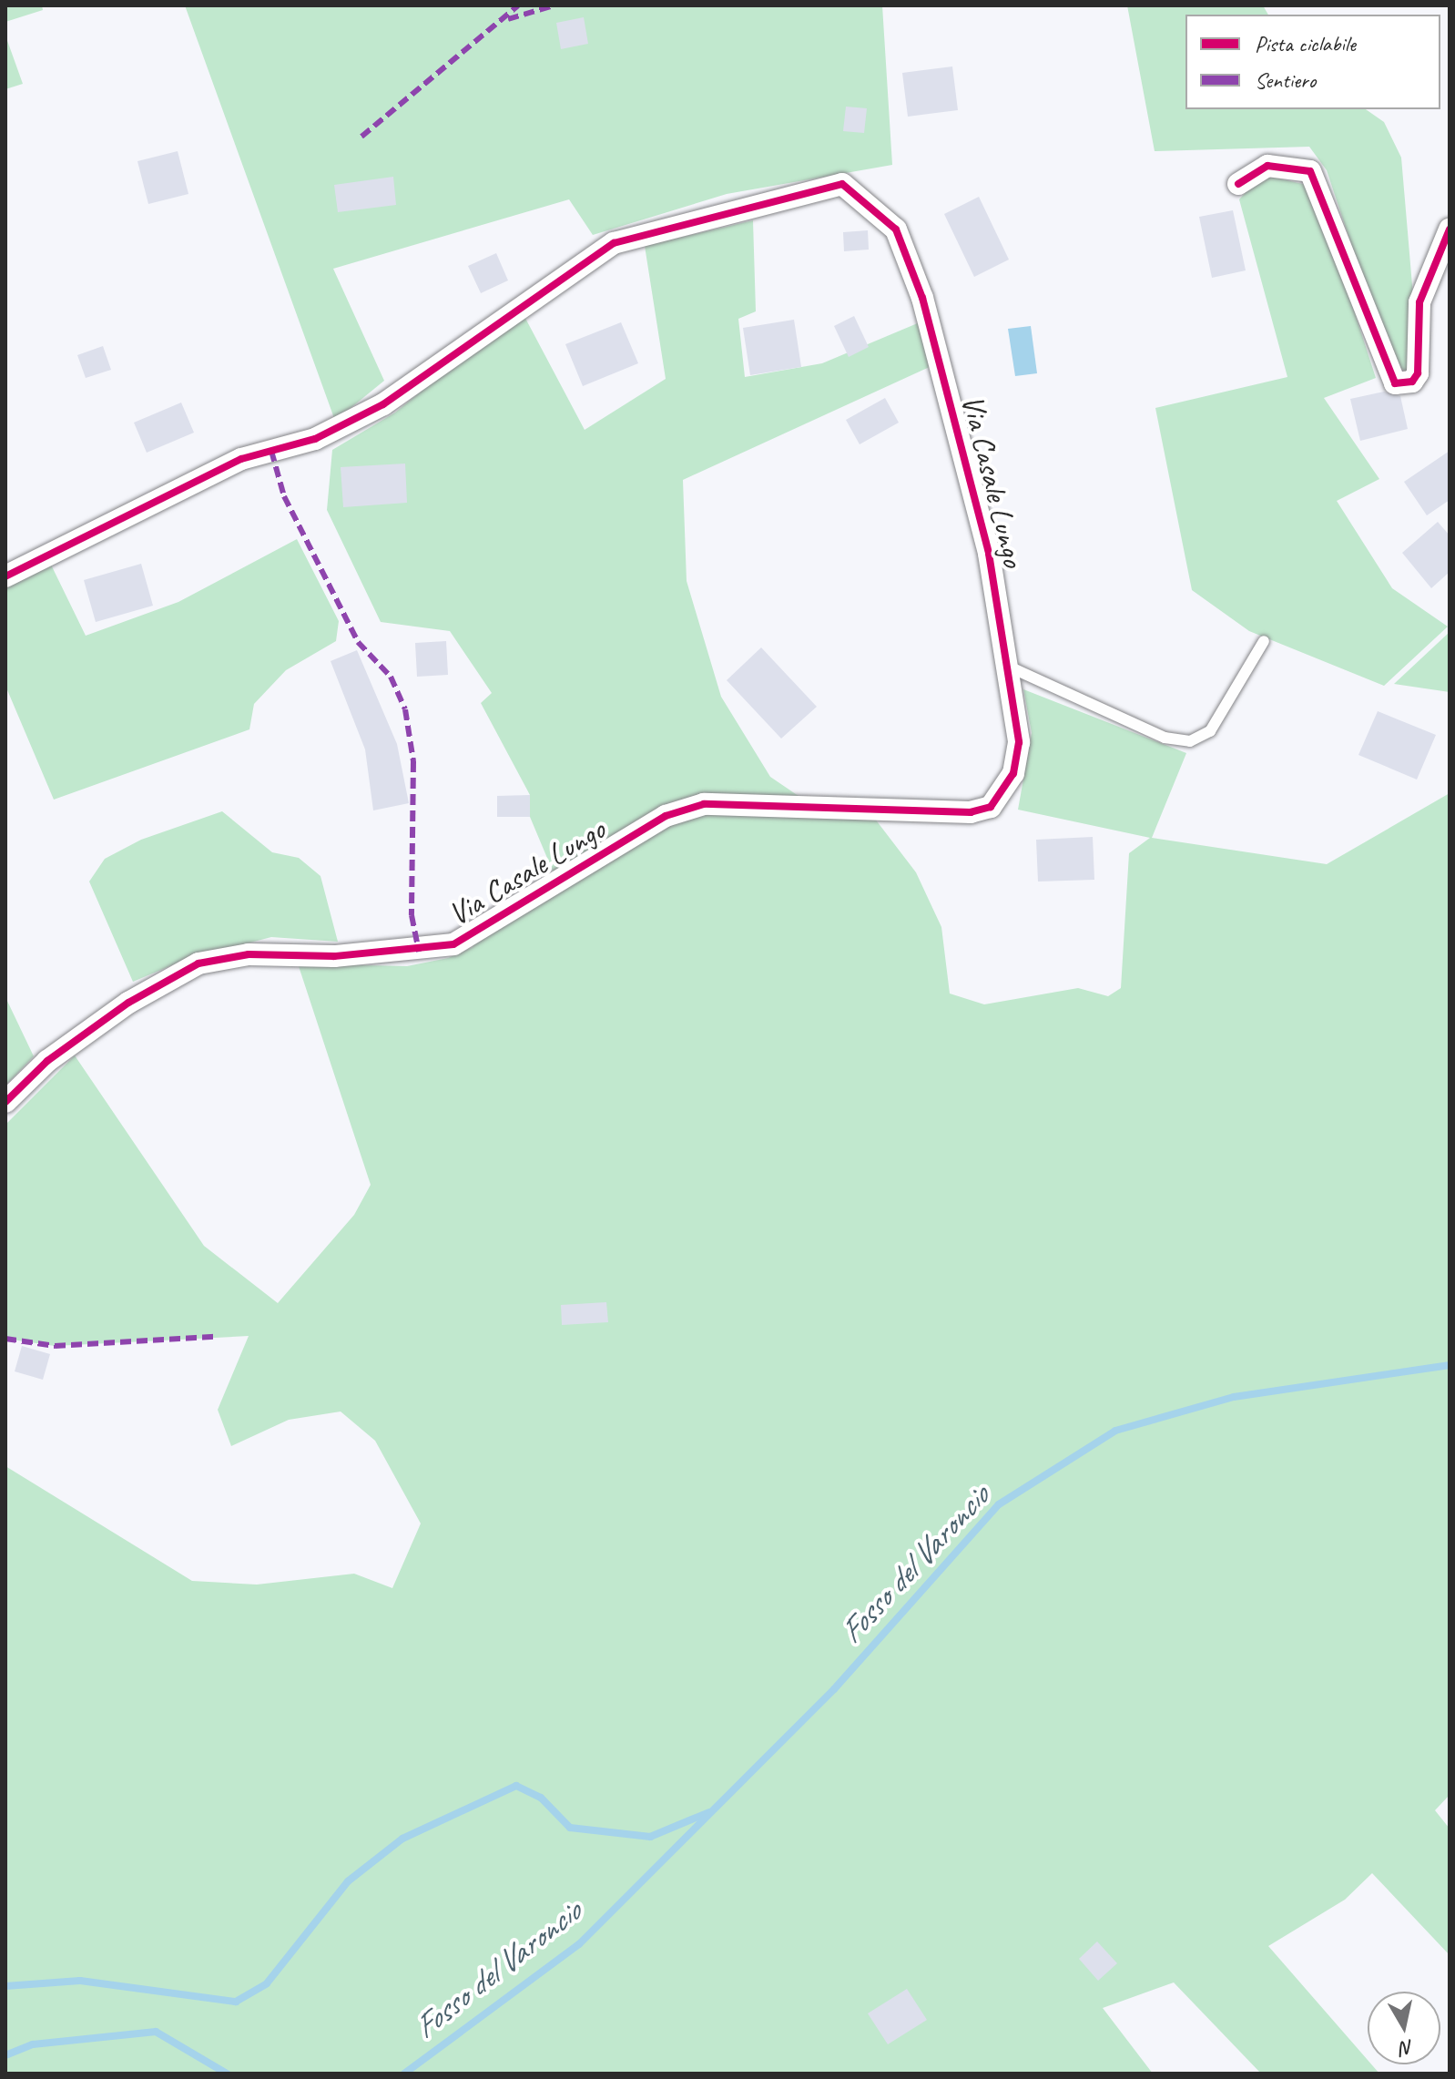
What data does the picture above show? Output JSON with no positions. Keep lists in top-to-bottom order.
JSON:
{
  "streets": {
    "street": ["Via Casale Lungo"]
  },
  "water": ["Fosso del Varoncio"],
  "legend": ["Pista ciclabile", "Sentiero"],
  "north": "bottom"
}
